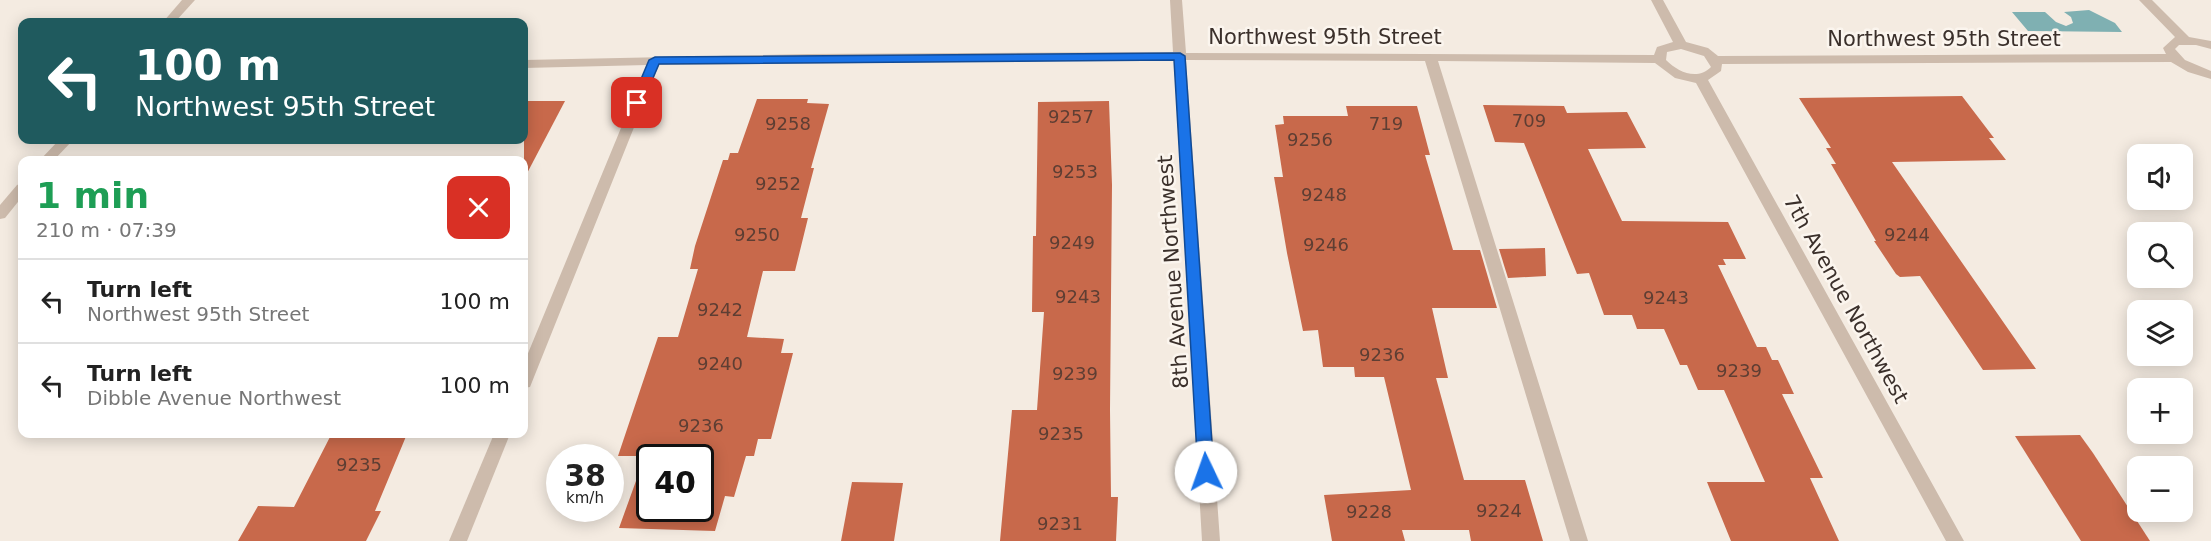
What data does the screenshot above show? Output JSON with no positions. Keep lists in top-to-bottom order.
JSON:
{
  "streets": {
    "street": ["Northwest 95th Street", "8th Avenue Northwest", "7th Avenue Northwest"]
  },
  "crossings": [
    ["Northwest 95th Street", "8th Avenue Northwest"]
  ],
  "house_numbers": [
    "9257",
    "709",
    "9258",
    "719",
    "9256",
    "9253",
    "9252",
    "9248",
    "9250",
    "9244",
    "9249",
    "9246",
    "9243",
    "9243",
    "9242",
    "9236",
    "9240",
    "9239",
    "9239",
    "9236",
    "9235",
    "9235",
    "9224",
    "9228",
    "9231"
  ],
  "page": {
    "turn": ["100 m", "Northwest 95th Street"],
    "map_buttons": ["+", "−"],
    "heading": ["1 min", "210 m · 07:39"],
    "list": [
      {
        "name": "Turn left",
        "note": "Northwest 95th Street",
        "value": "100 m"
      },
      {
        "name": "Turn left",
        "note": "Dibble Avenue Northwest",
        "value": "100 m"
      }
    ],
    "speed": "38 km/h",
    "limit": "40"
  }
}
